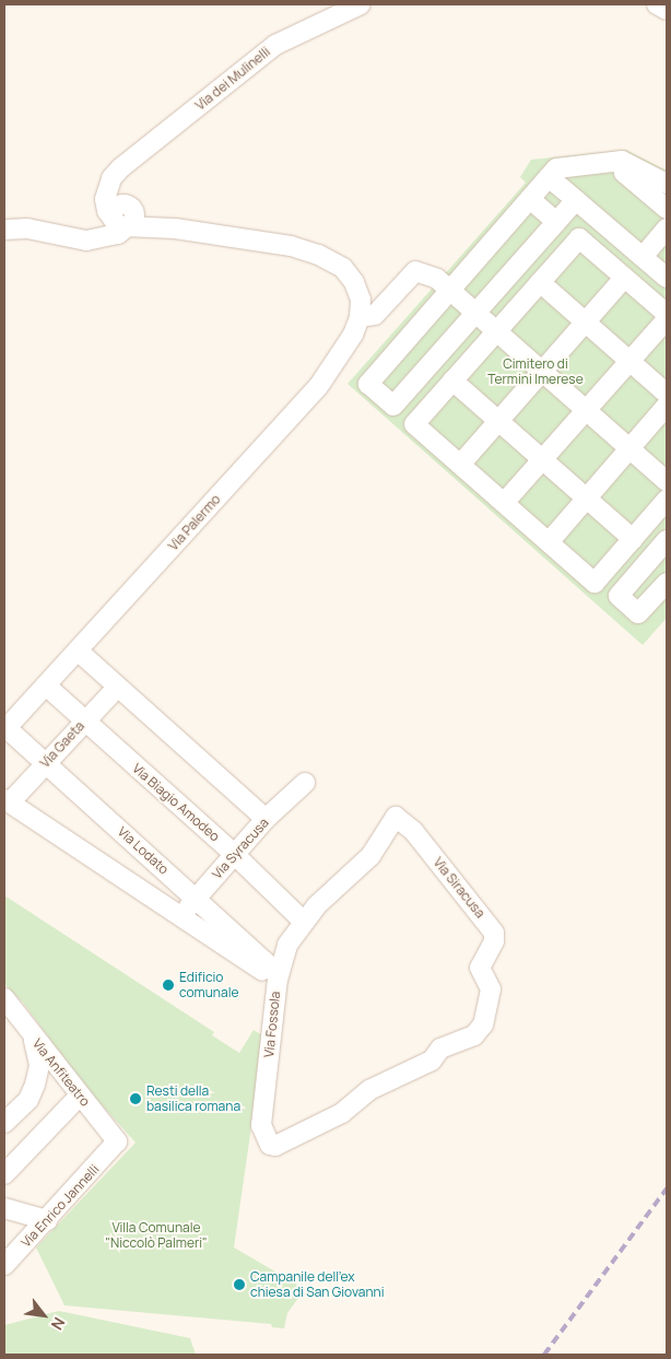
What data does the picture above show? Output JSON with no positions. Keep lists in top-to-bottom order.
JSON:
{
  "streets": {
    "street": [
      "Via dei Mulinelli",
      "Via Palermo",
      "Via Gaeta",
      "Via Biagio Amodeo",
      "Via Syracusa",
      "Via Lodato",
      "Via Siracusa",
      "Via Fossola",
      "Via Anfiteatro",
      "Via Enrico Jannelli"
    ]
  },
  "crossings": [
    ["Via Palermo", "Via Biagio Amodeo"],
    ["Via Palermo", "Via Lodato"],
    ["Via Gaeta", "Via Biagio Amodeo"],
    ["Via Gaeta", "Via Lodato"],
    ["Via Gaeta", "Via Fossola"],
    ["Via Biagio Amodeo", "Via Syracusa"],
    ["Via Biagio Amodeo", "Via Siracusa"],
    ["Via Syracusa", "Via Lodato"],
    ["Via Syracusa", "Via Fossola"],
    ["Via Lodato", "Via Fossola"],
    ["Via Siracusa", "Via Fossola"],
    ["Via Anfiteatro", "Via Enrico Jannelli"]
  ],
  "parks": ["Cimitero di Termini Imerese", "Villa Comunale \"Niccolò Palmeri\""],
  "places": ["Edificio comunale", "Resti della basilica romana", "Campanile dell'ex chiesa di San Giovanni"],
  "north": "bottom right"
}
